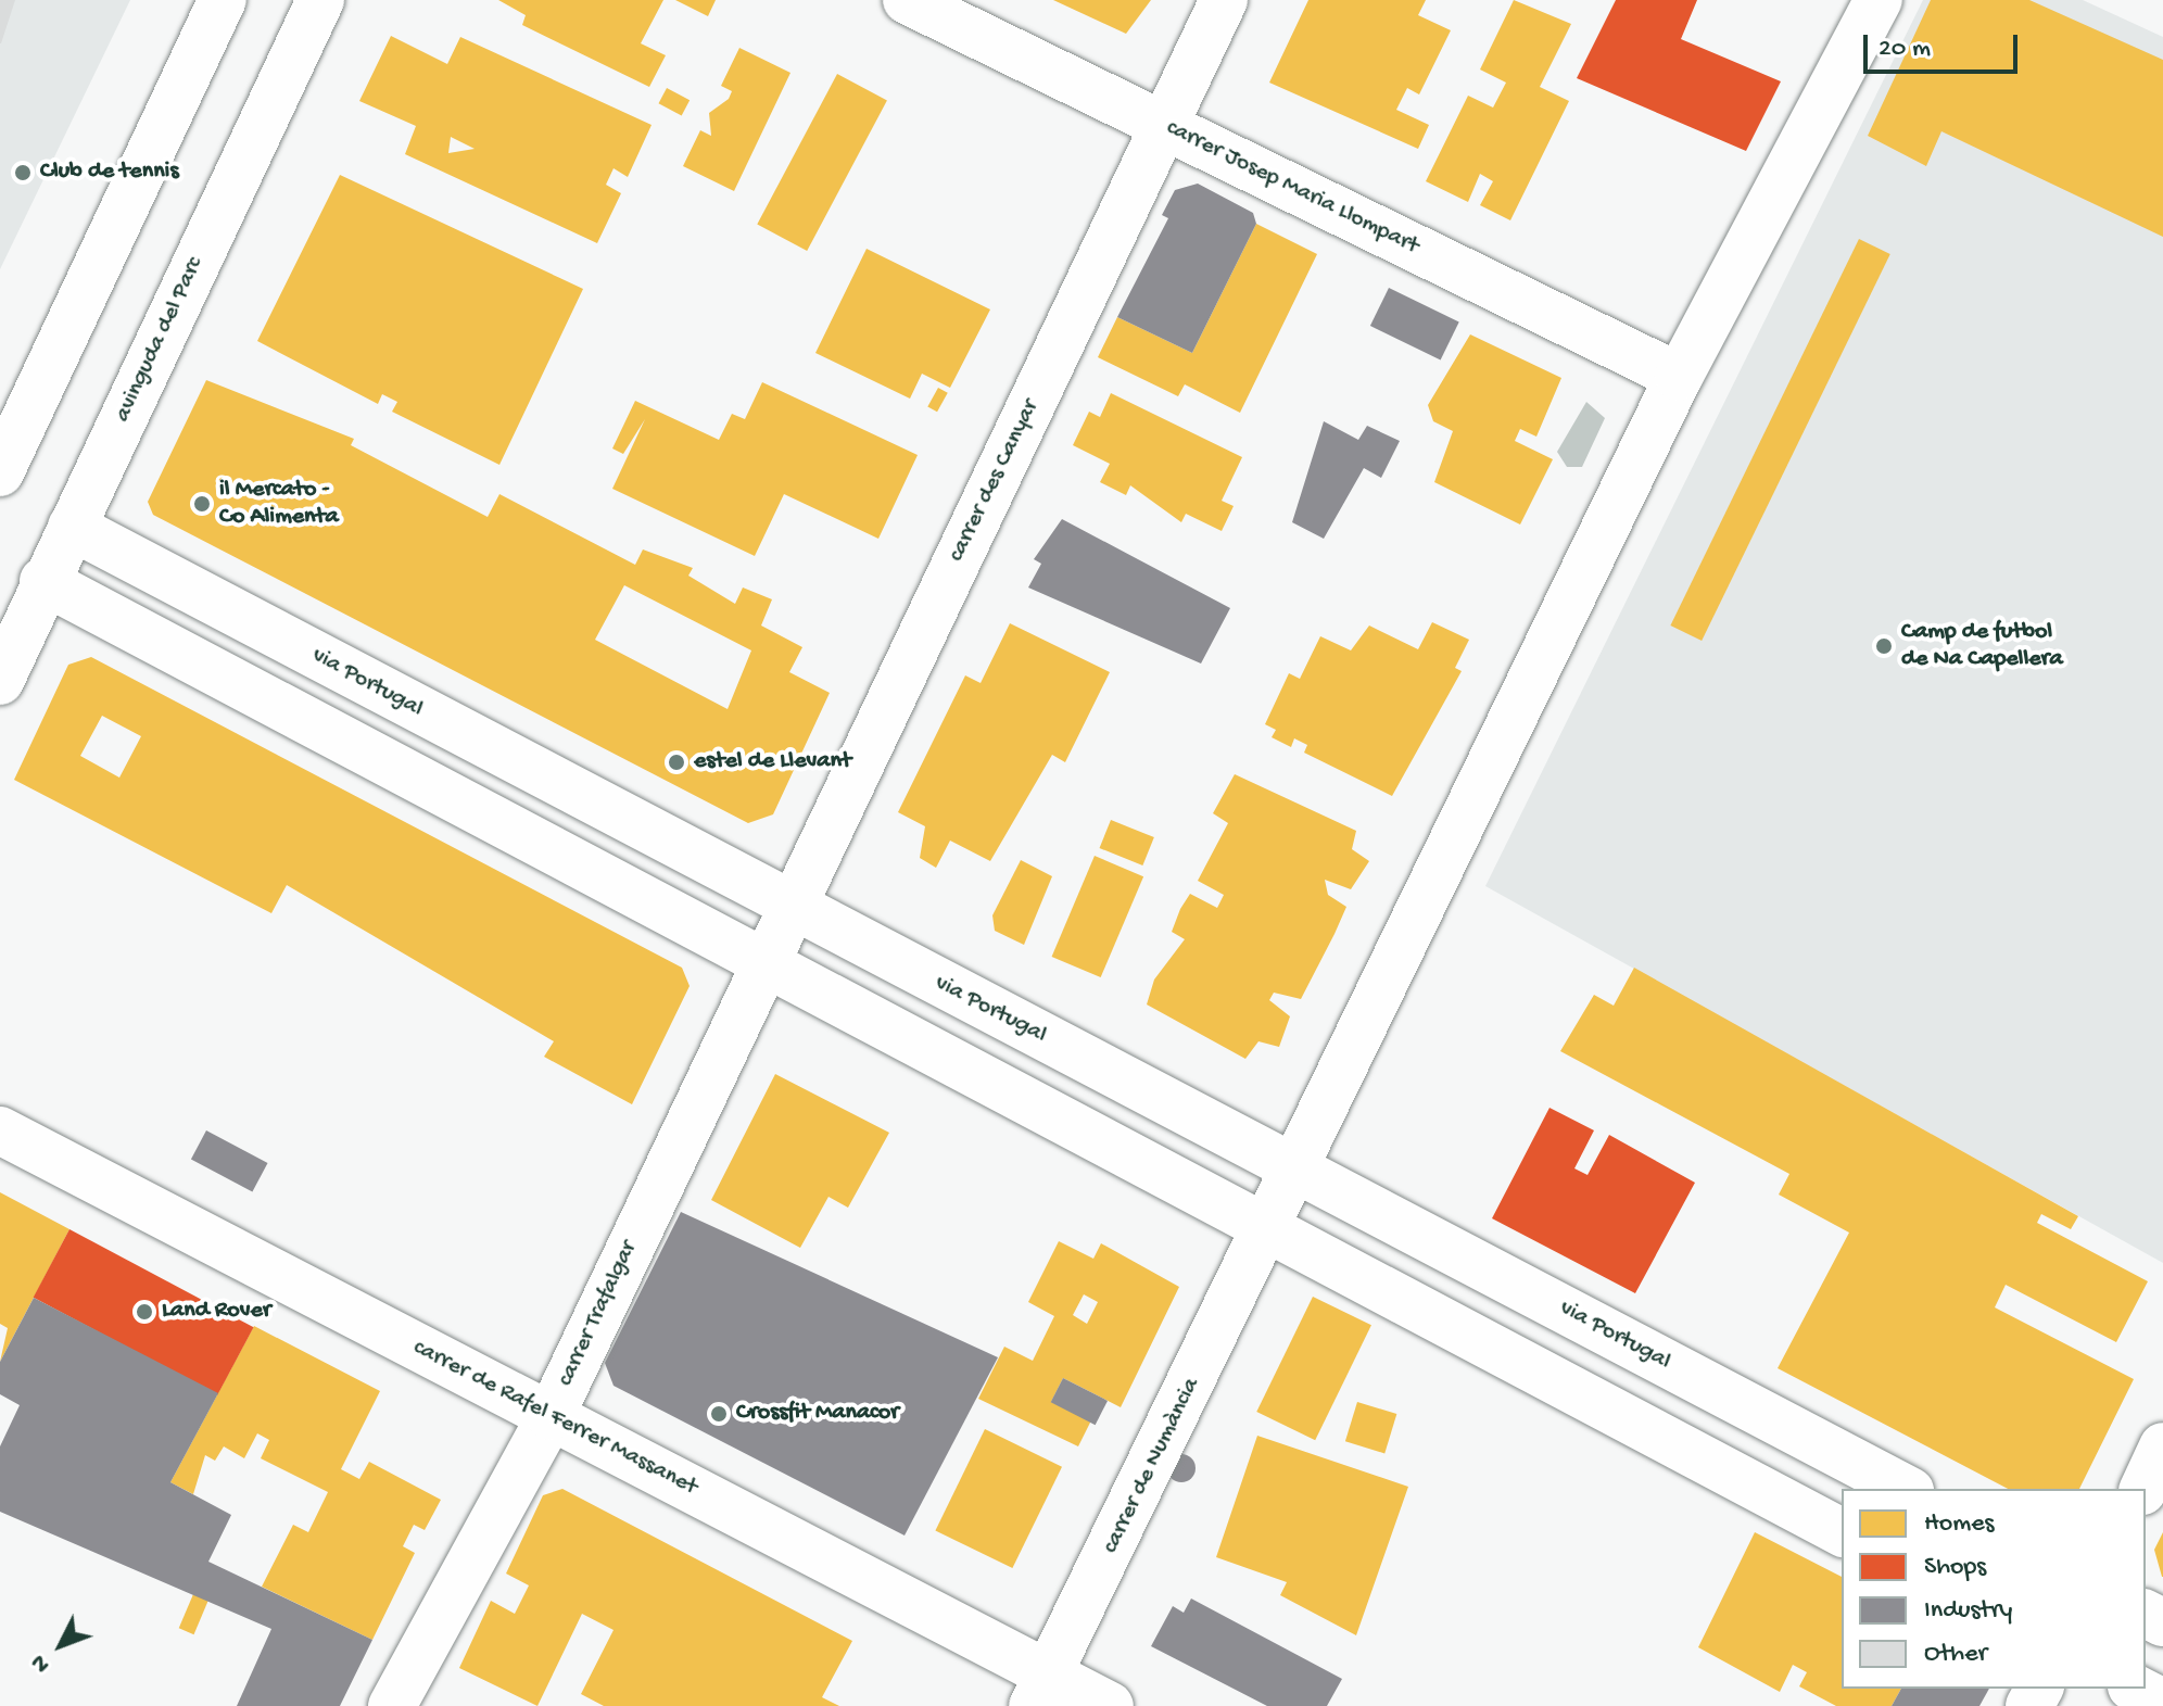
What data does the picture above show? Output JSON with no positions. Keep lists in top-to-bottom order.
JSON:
{
  "streets": {
    "street": [
      "carrer Josep Maria Llompart",
      "avinguda del Parc",
      "carrer des Canyar",
      "via Portugal",
      "carrer Trafalgar",
      "carrer de Rafel Ferrer Massanet",
      "carrer de Numància"
    ]
  },
  "crossings": [
    ["carrer Josep Maria Llompart", "carrer des Canyar"],
    ["carrer Josep Maria Llompart", "carrer de Numància"],
    ["avinguda del Parc", "via Portugal"],
    ["carrer des Canyar", "via Portugal"],
    ["carrer des Canyar", "carrer Trafalgar"],
    ["via Portugal", "carrer de Numància"],
    ["carrer Trafalgar", "carrer de Rafel Ferrer Massanet"],
    ["carrer de Rafel Ferrer Massanet", "carrer de Numància"]
  ],
  "places": [
    "Club de tennis",
    "il Mercato - Co Alimenta",
    "Camp de futbol de Na Capellera",
    "estel de Llevant",
    "Land Rover",
    "Crossfit Manacor"
  ],
  "legend": [
    "Homes",
    "Shops",
    "Industry",
    "Other"
  ],
  "scale_bar": "20 m",
  "north": "bottom left"
}
